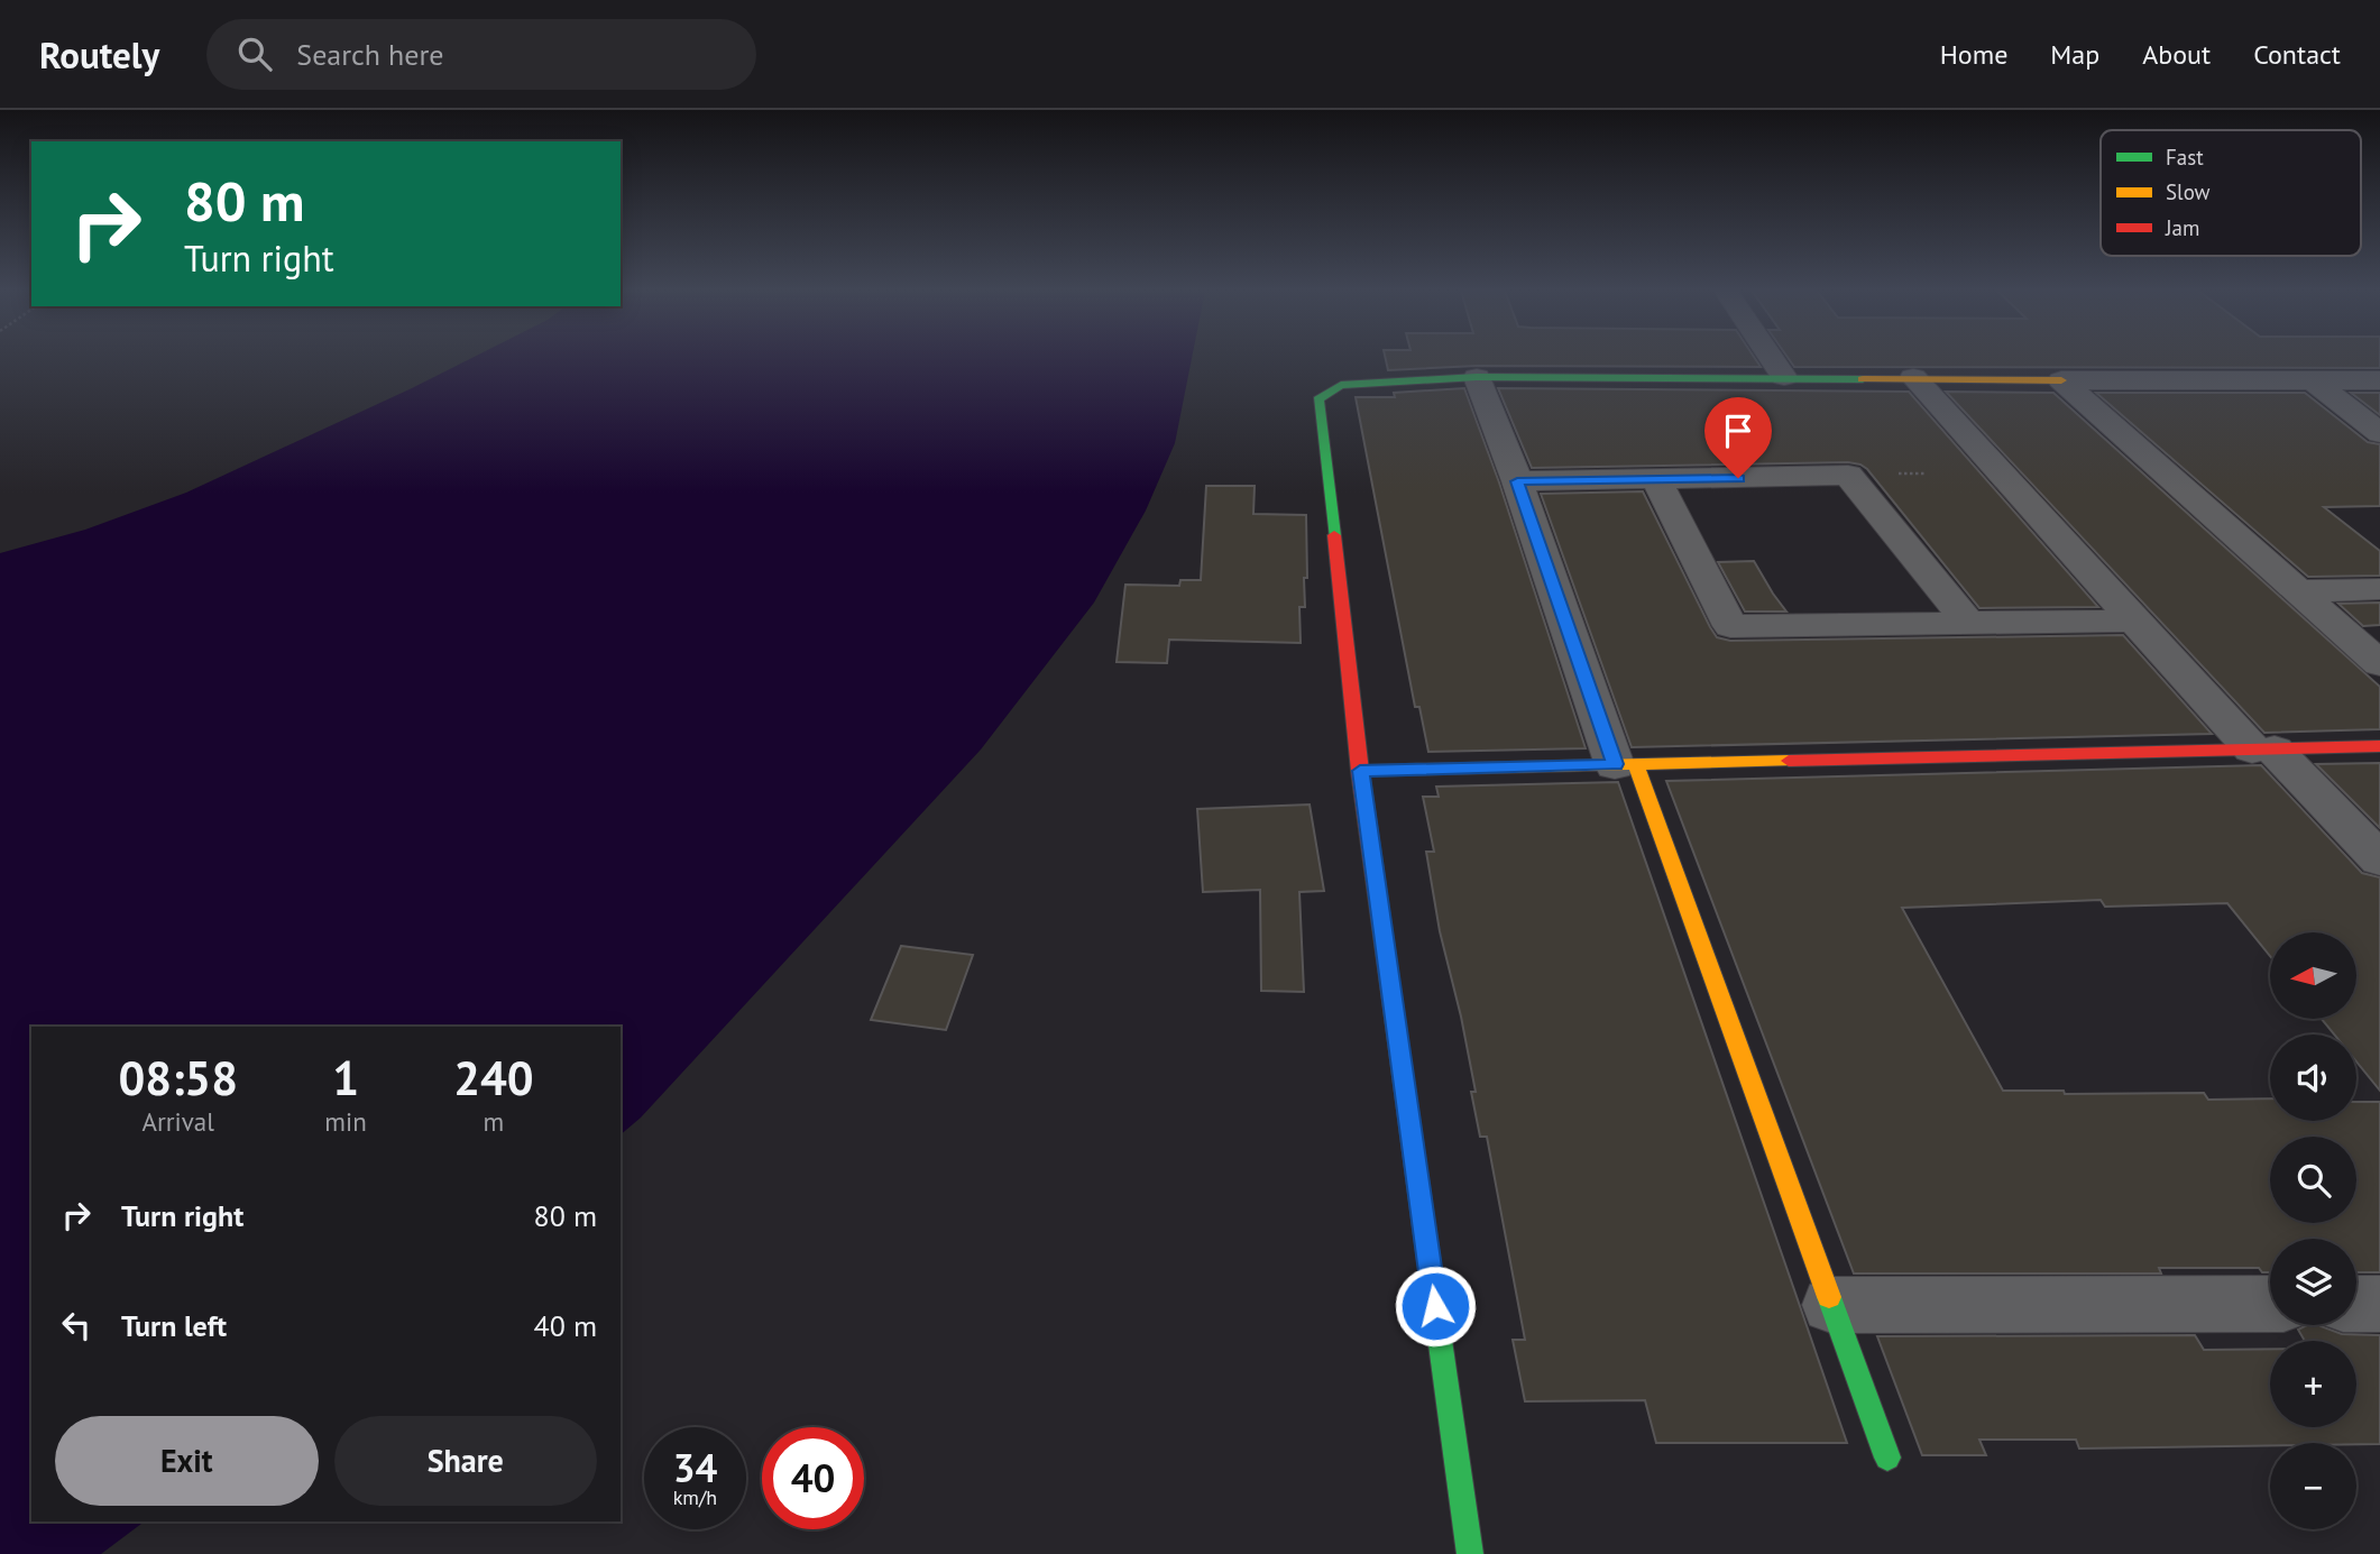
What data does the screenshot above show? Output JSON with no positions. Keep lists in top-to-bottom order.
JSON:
{
  "legend": ["Fast", "Slow", "Jam"],
  "north": "left",
  "page": {
    "header": "Routely",
    "search": "Search here",
    "nav": [
      "Home",
      "Map",
      "About",
      "Contact"
    ],
    "turn": ["80 m", "Turn right"],
    "map_buttons": ["+", "−"],
    "eta": [
      "08:58",
      "Arrival",
      "1",
      "min",
      "240",
      "m"
    ],
    "list": [
      {
        "name": "Turn right",
        "value": "80 m"
      },
      {
        "name": "Turn left",
        "value": "40 m"
      }
    ],
    "buttons": ["Exit", "Share"],
    "speed": "34 km/h",
    "limit": "40"
  }
}
